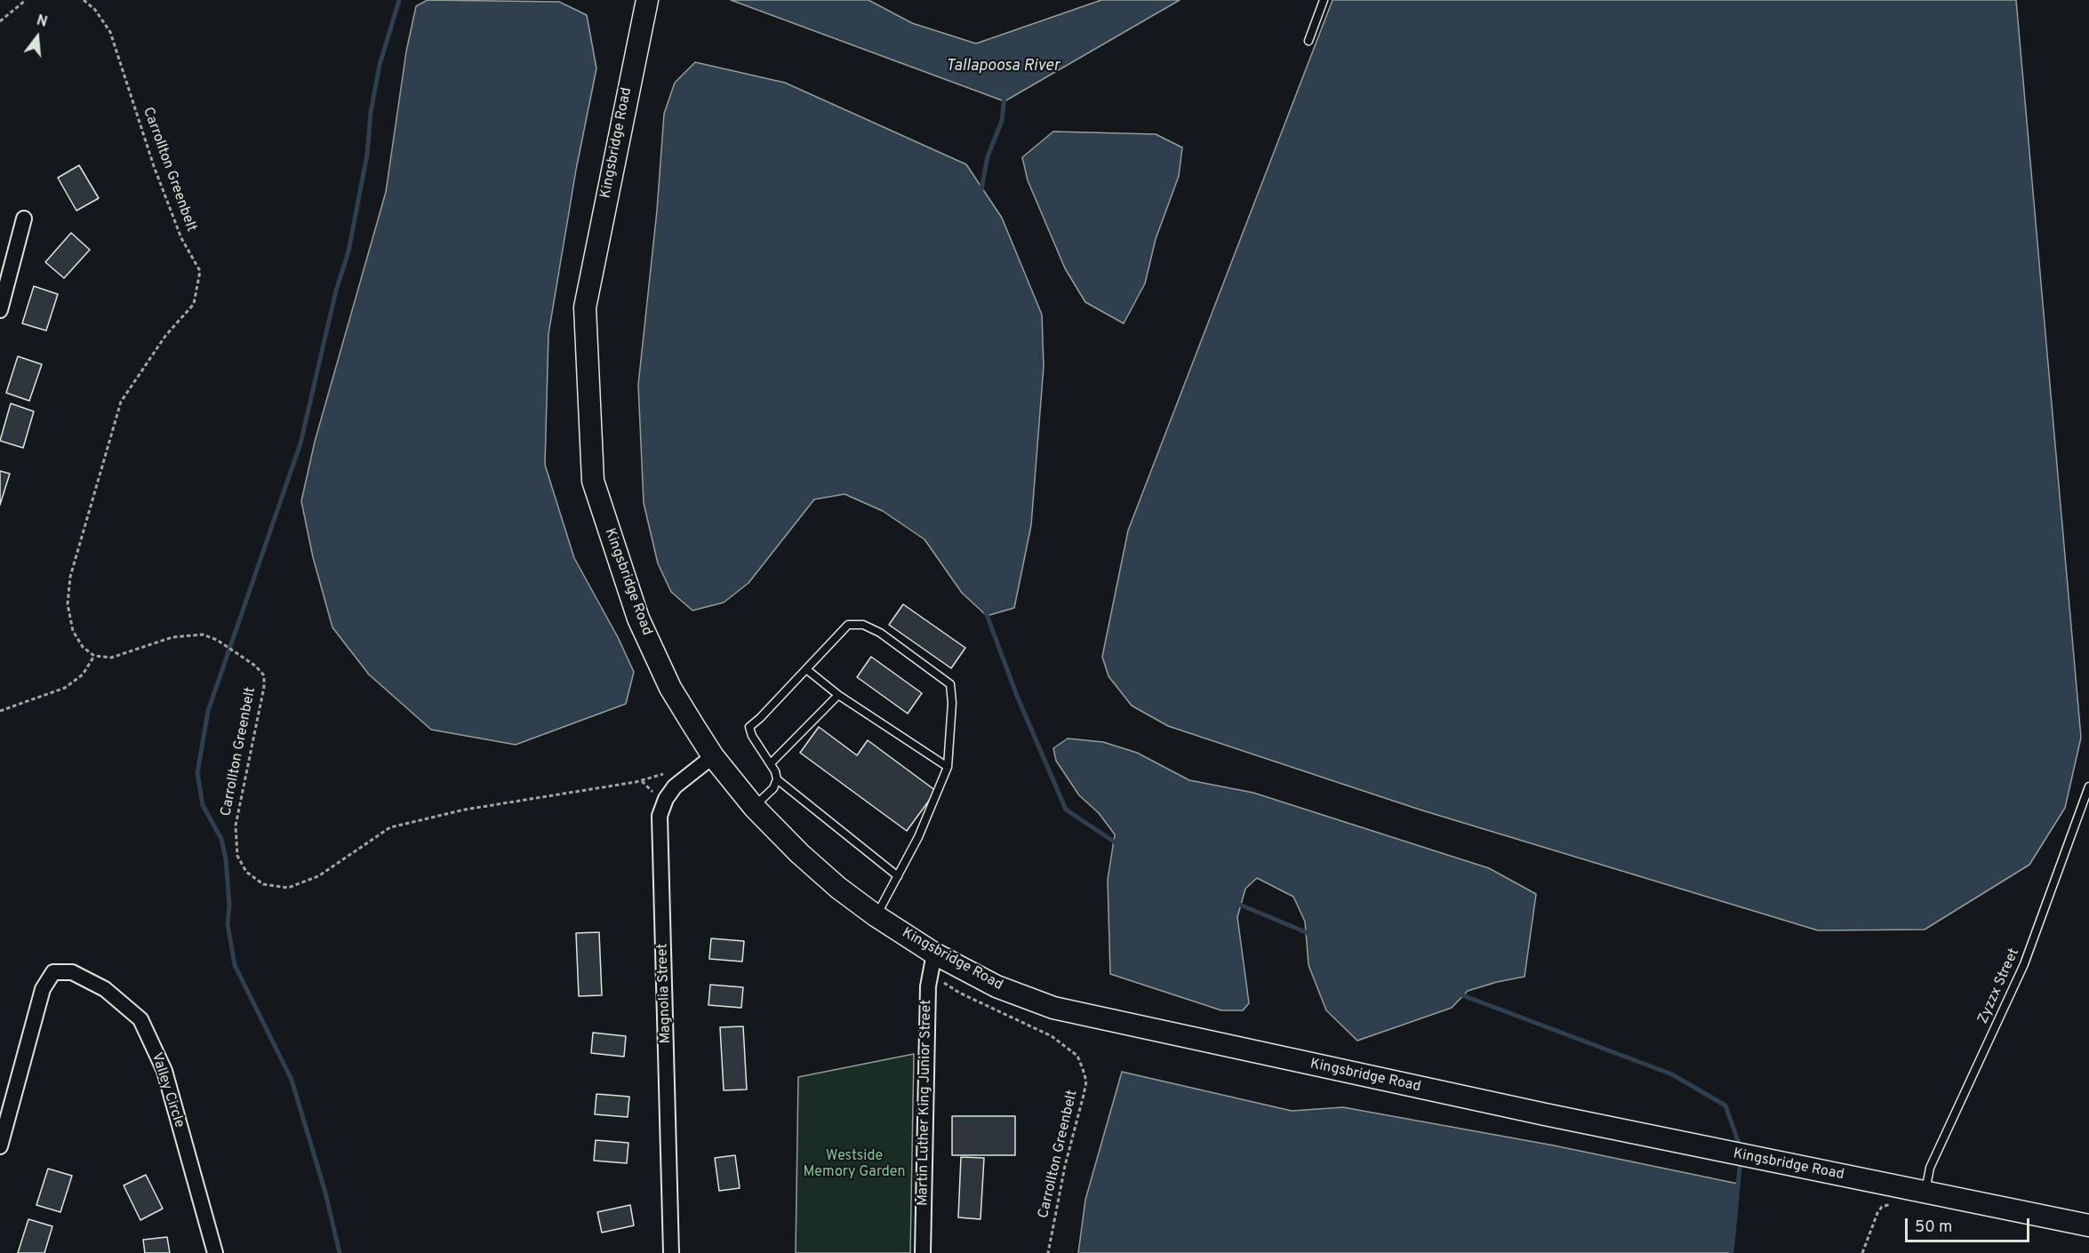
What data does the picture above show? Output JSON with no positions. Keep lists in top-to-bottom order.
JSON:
{
  "streets": {
    "street": [
      "Kingsbridge Road",
      "Magnolia Street",
      "Valley Circle",
      "Martin Luther King Junior Street"
    ],
    "lane": ["Zyzzx Street"],
    "path": ["Carrollton Greenbelt"]
  },
  "crossings": [
    ["Kingsbridge Road", "Zyzzx Street"],
    ["Kingsbridge Road", "Magnolia Street"],
    ["Kingsbridge Road", "Martin Luther King Junior Street"]
  ],
  "water": ["Tallapoosa River"],
  "parks": ["Westside Memory Garden"],
  "scale_bar": "50 m",
  "north": "top"
}
